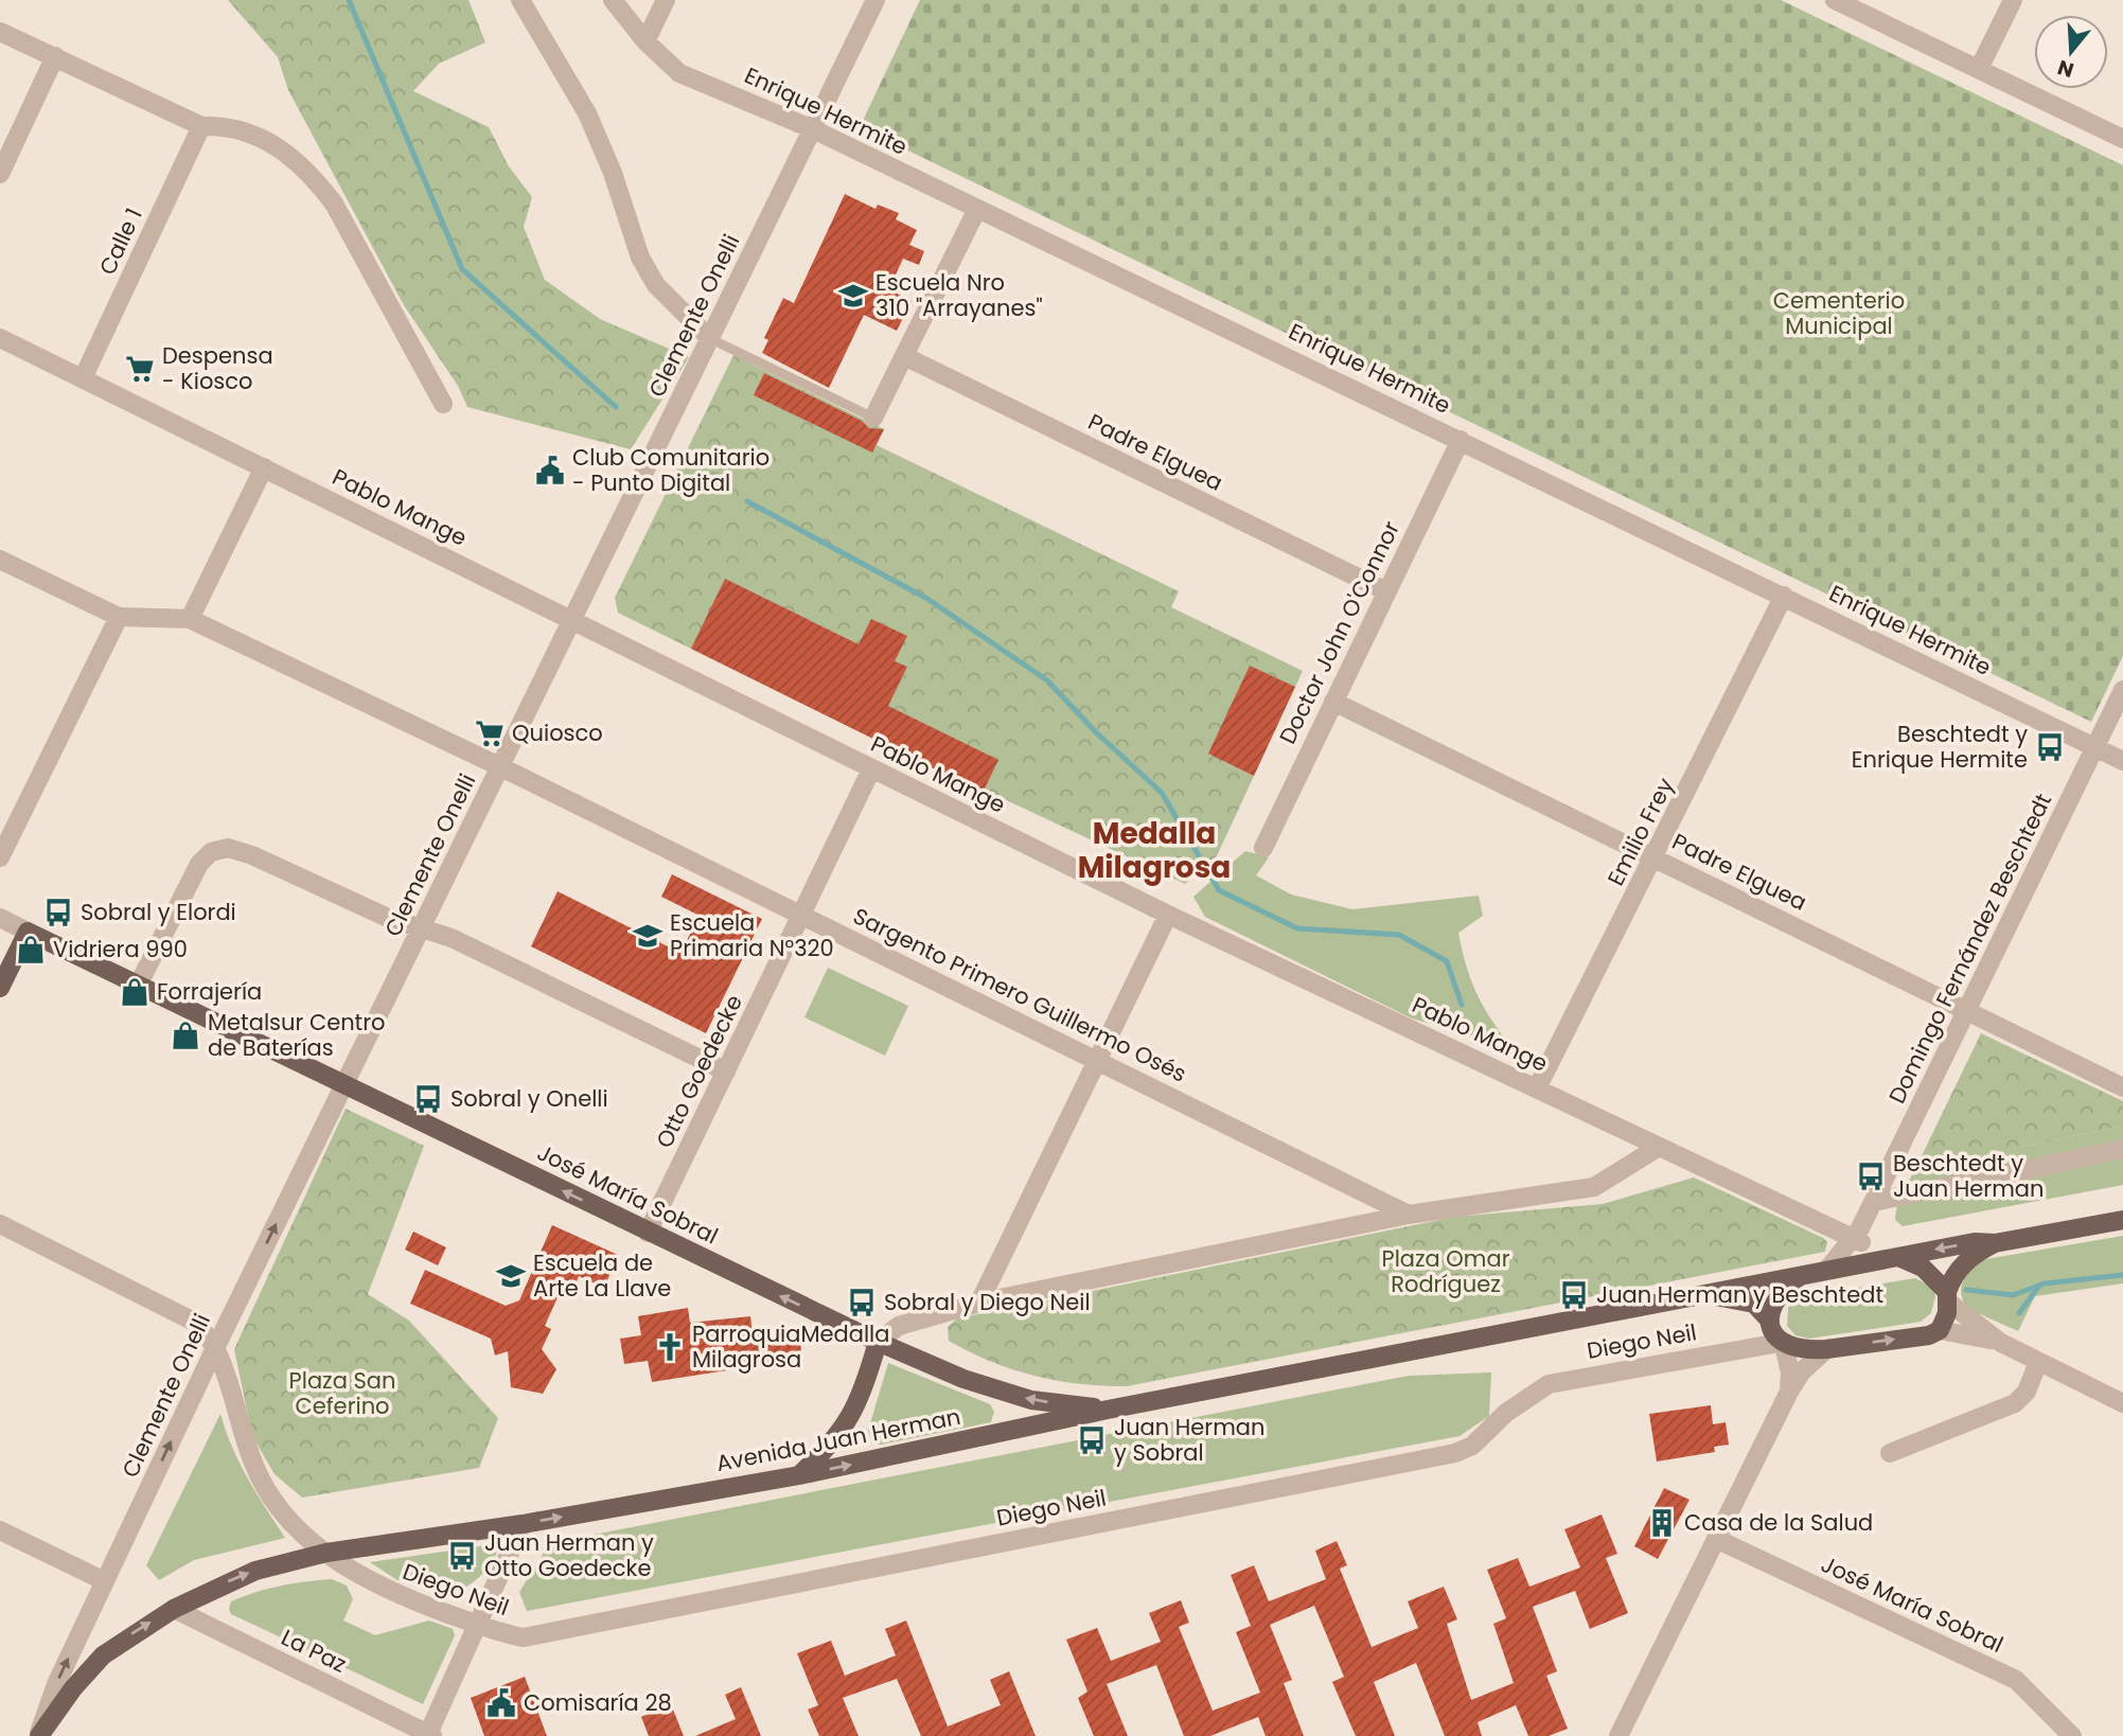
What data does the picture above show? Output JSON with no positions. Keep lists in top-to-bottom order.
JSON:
{
  "streets": {
    "main road": ["José María Sobral", "Avenida Juan Herman"],
    "street": [
      "Enrique Hermite",
      "Calle 1",
      "Clemente Onelli",
      "Padre Elguea",
      "Pablo Mange",
      "Doctor John O'Connor",
      "Emilio Frey",
      "Domingo Fernández Beschtedt",
      "Sargento Primero Guillermo Osés",
      "Otto Goedecke",
      "Diego Neil",
      "La Paz"
    ]
  },
  "crossings": [
    ["Enrique Hermite", "Clemente Onelli"],
    ["Enrique Hermite", "Doctor John O'Connor"],
    ["Enrique Hermite", "Emilio Frey"],
    ["Enrique Hermite", "Domingo Fernández Beschtedt"],
    ["Calle 1", "Pablo Mange"],
    ["Clemente Onelli", "Pablo Mange"],
    ["Clemente Onelli", "Sargento Primero Guillermo Osés"],
    ["Clemente Onelli", "José María Sobral"],
    ["Clemente Onelli", "Diego Neil"],
    ["Clemente Onelli", "Avenida Juan Herman"],
    ["Padre Elguea", "Doctor John O'Connor"],
    ["Padre Elguea", "Emilio Frey"],
    ["Padre Elguea", "Domingo Fernández Beschtedt"],
    ["Pablo Mange", "Emilio Frey"],
    ["Pablo Mange", "Domingo Fernández Beschtedt"],
    ["Pablo Mange", "Otto Goedecke"],
    ["Domingo Fernández Beschtedt", "Avenida Juan Herman"],
    ["Sargento Primero Guillermo Osés", "Otto Goedecke"],
    ["Otto Goedecke", "José María Sobral"],
    ["José María Sobral", "Avenida Juan Herman"],
    ["Diego Neil", "Avenida Juan Herman"],
    ["Avenida Juan Herman", "La Paz"]
  ],
  "one_way": ["Clemente Onelli", "José María Sobral", "Avenida Juan Herman"],
  "districts": ["Medalla Milagrosa"],
  "parks": ["Cementerio Municipal", "Plaza Omar Rodríguez", "Plaza San Ceferino"],
  "places": {
    "school or university": ["Escuela Nro 310 \"Arrayanes\"", "Escuela Primaria N°320", "Escuela de Arte La Llave"],
    "supermarket": ["Despensa - Kiosco", "Quiosco"],
    "public building": ["Club Comunitario - Punto Digital", "Comisaría 28"],
    "bus stop": [
      "Beschtedt y Enrique Hermite",
      "Sobral y Elordi",
      "Sobral y Onelli",
      "Beschtedt y Juan Herman",
      "Juan Herman y Beschtedt",
      "Sobral y Diego Neil",
      "Juan Herman y Sobral",
      "Juan Herman y Otto Goedecke"
    ],
    "shop": ["Vidriera 990", "Forrajería", "Metalsur Centro de Baterías"],
    "church": ["ParroquiaMedalla Milagrosa"],
    "building": ["Casa de la Salud"]
  },
  "north": "bottom"
}
